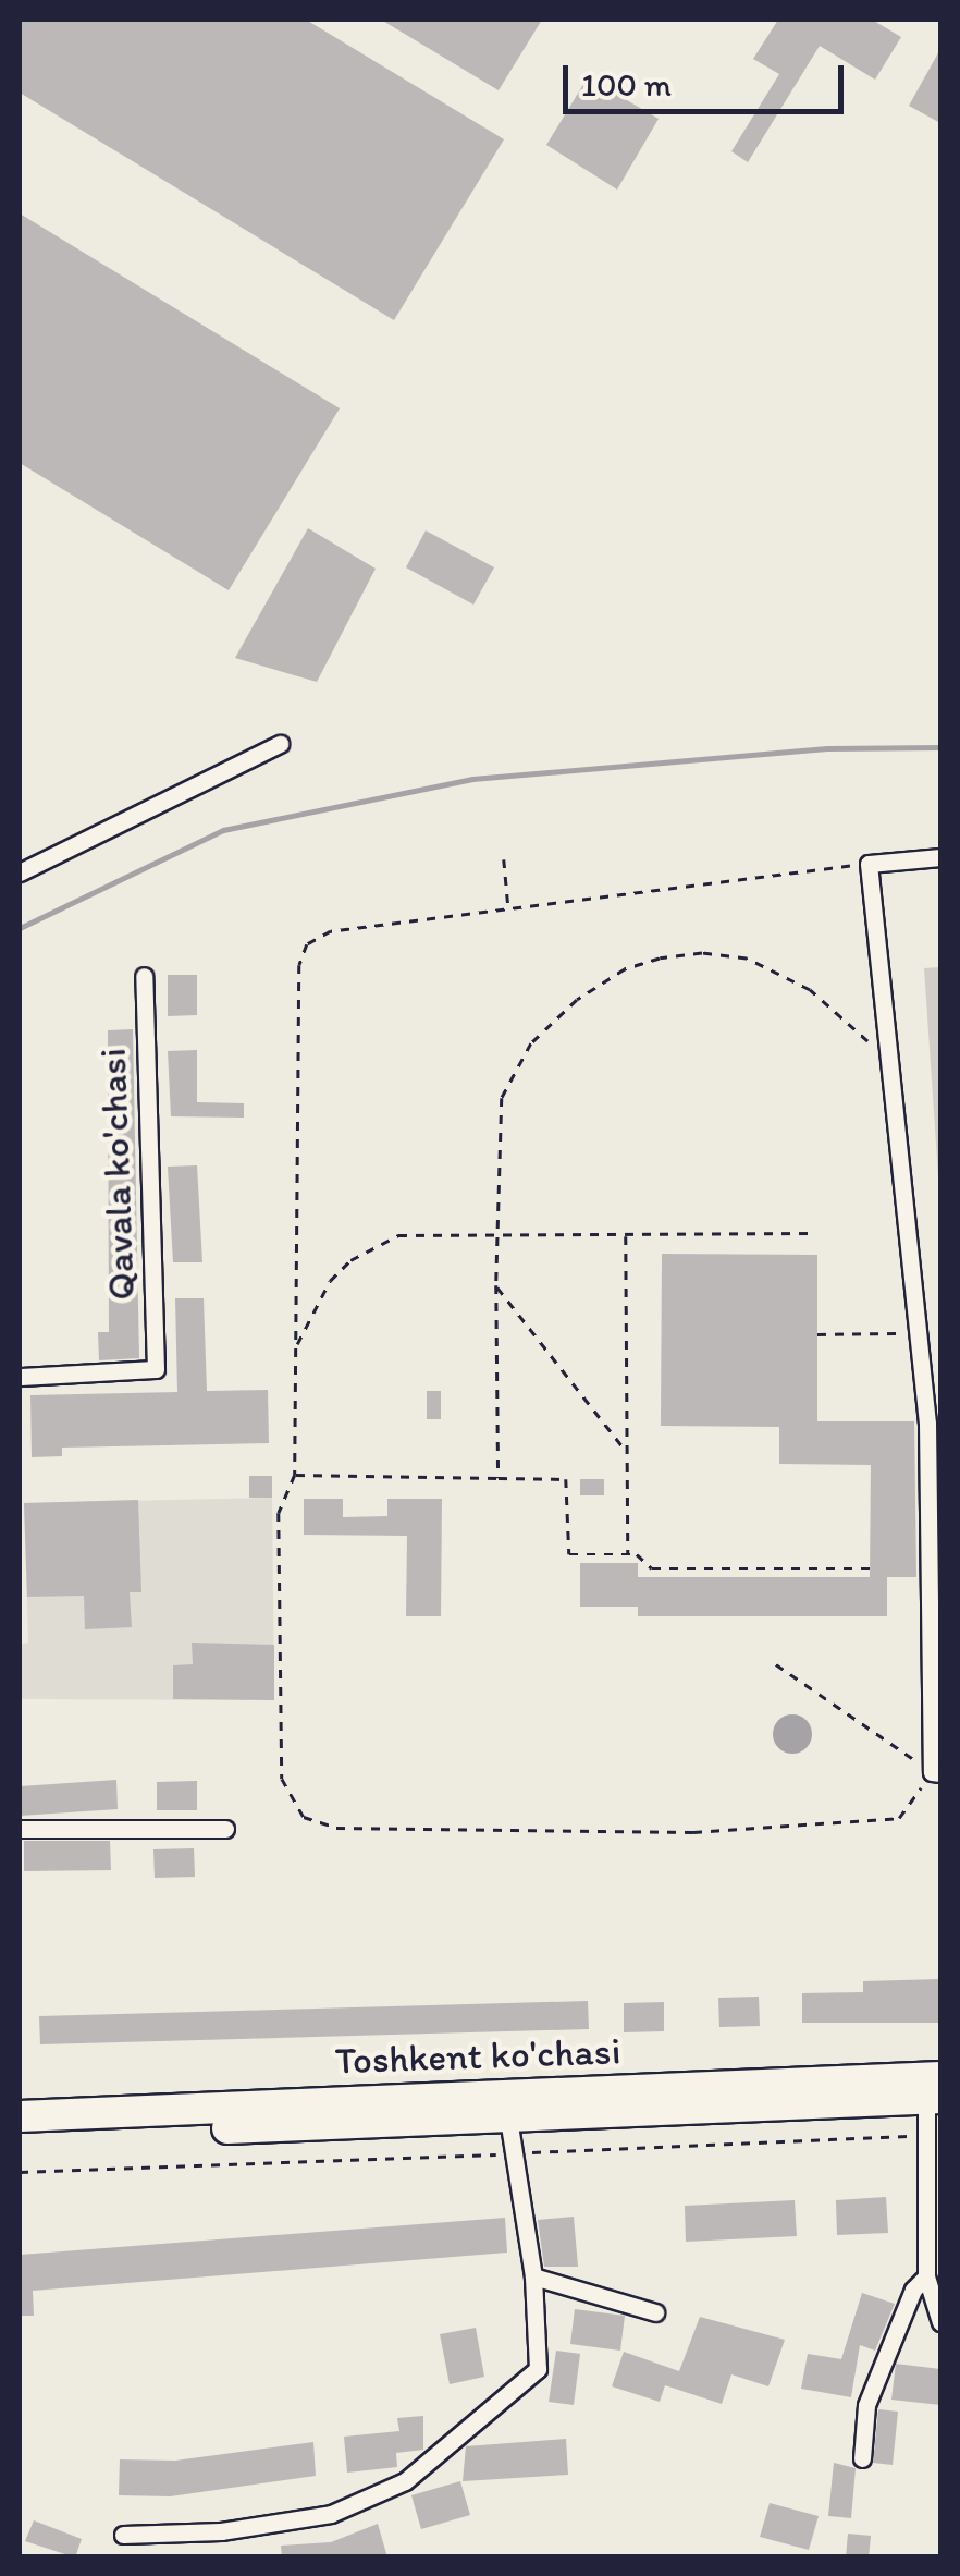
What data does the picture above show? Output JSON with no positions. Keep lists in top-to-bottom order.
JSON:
{
  "streets": {
    "highway": ["Toshkent ko'chasi"],
    "street": ["Qavala ko'chasi"]
  },
  "scale_bar": "100 m"
}
